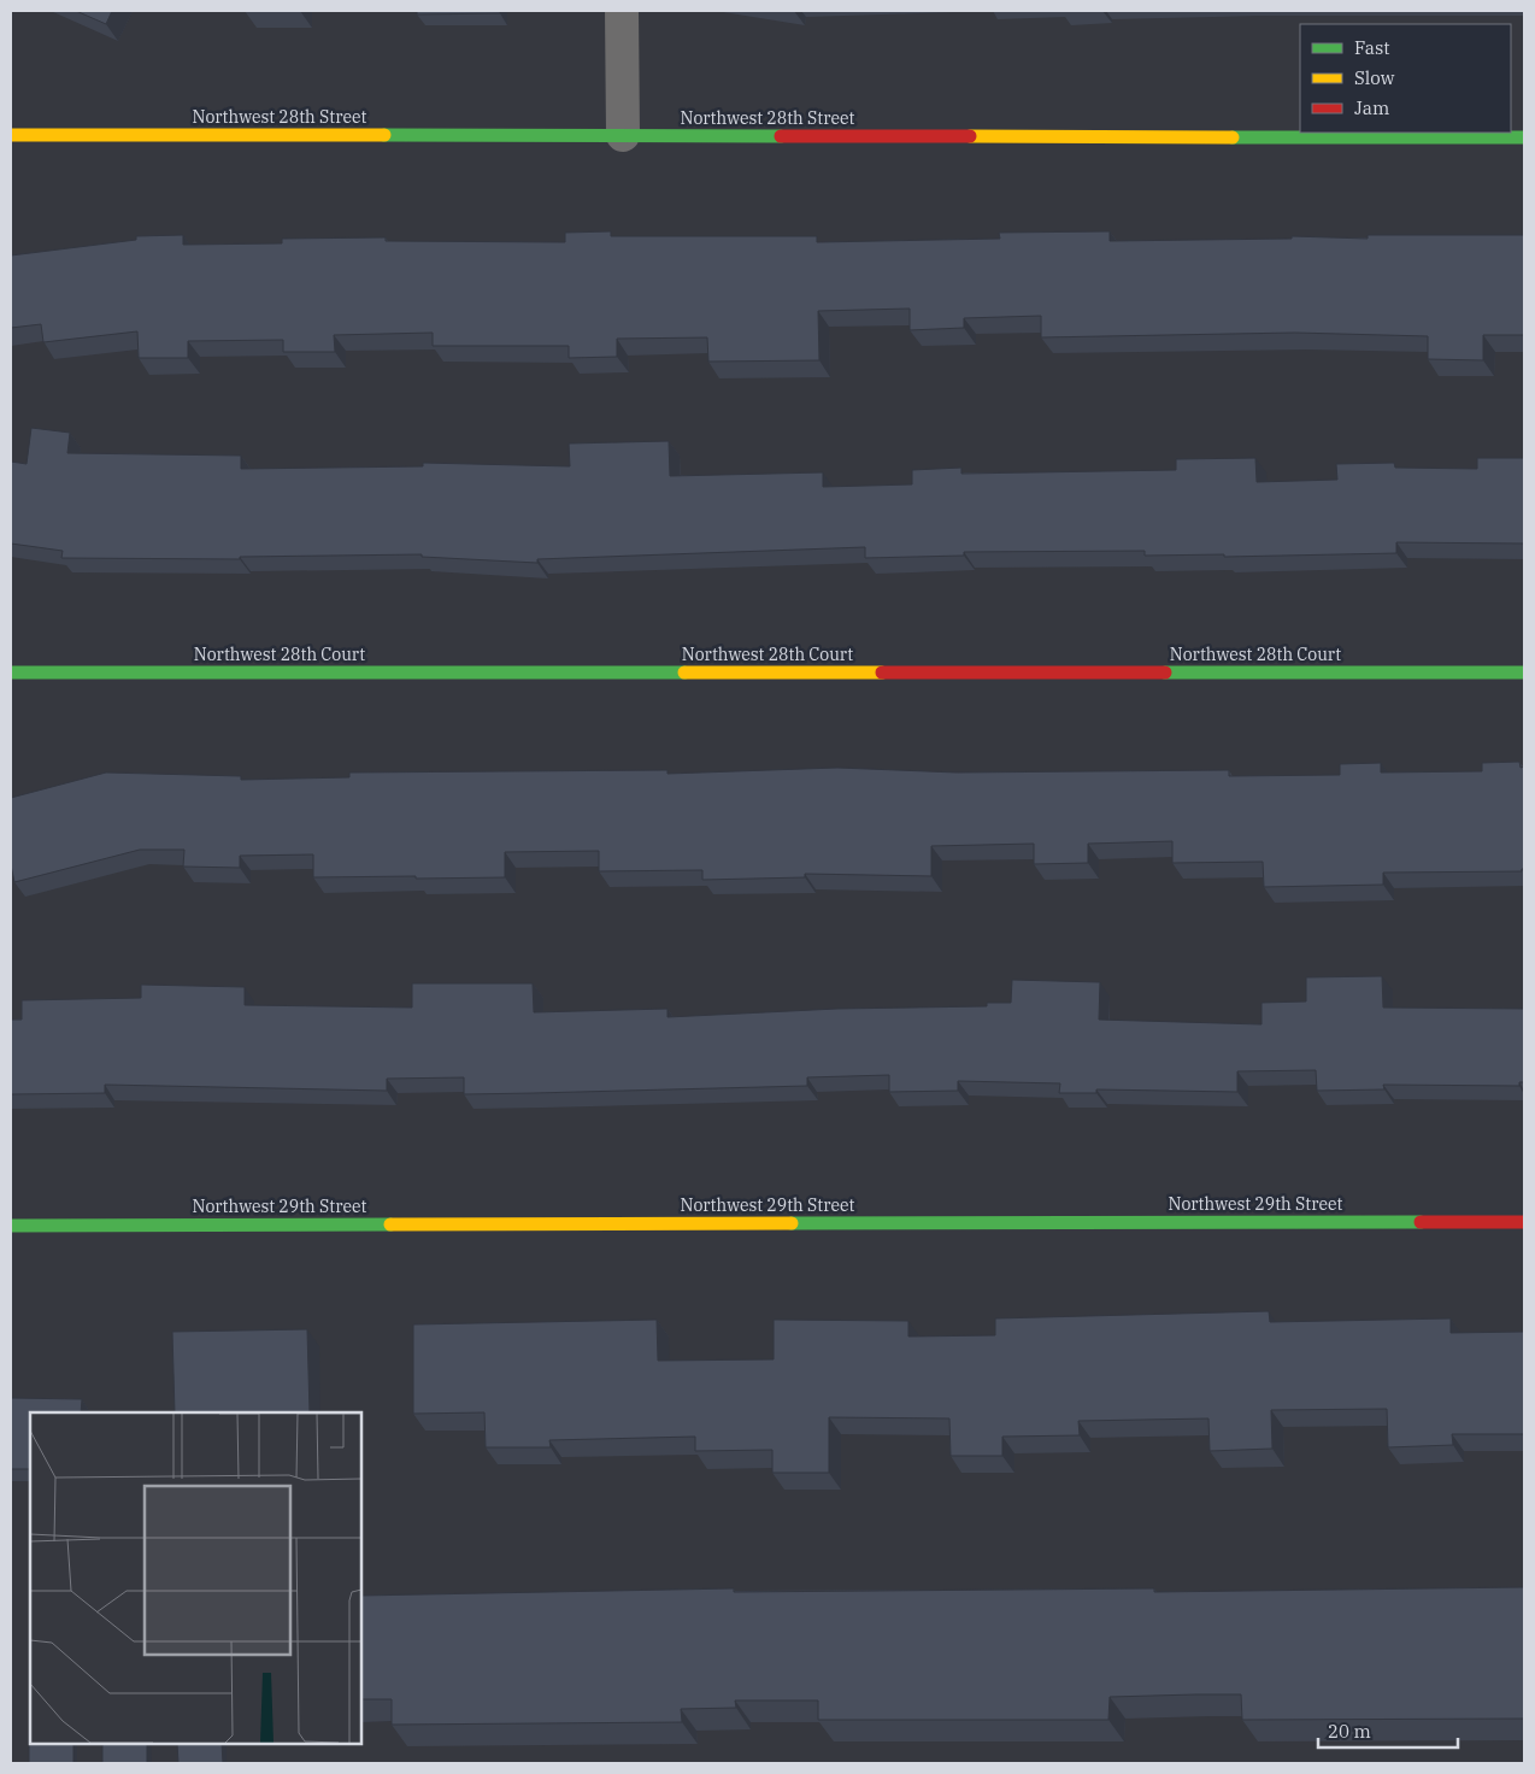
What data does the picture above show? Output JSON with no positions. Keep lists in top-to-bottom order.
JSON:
{
  "streets": {
    "street": ["Northwest 28th Street", "Northwest 28th Court", "Northwest 29th Street"]
  },
  "legend": ["Fast", "Slow", "Jam"],
  "scale_bar": "20 m"
}
